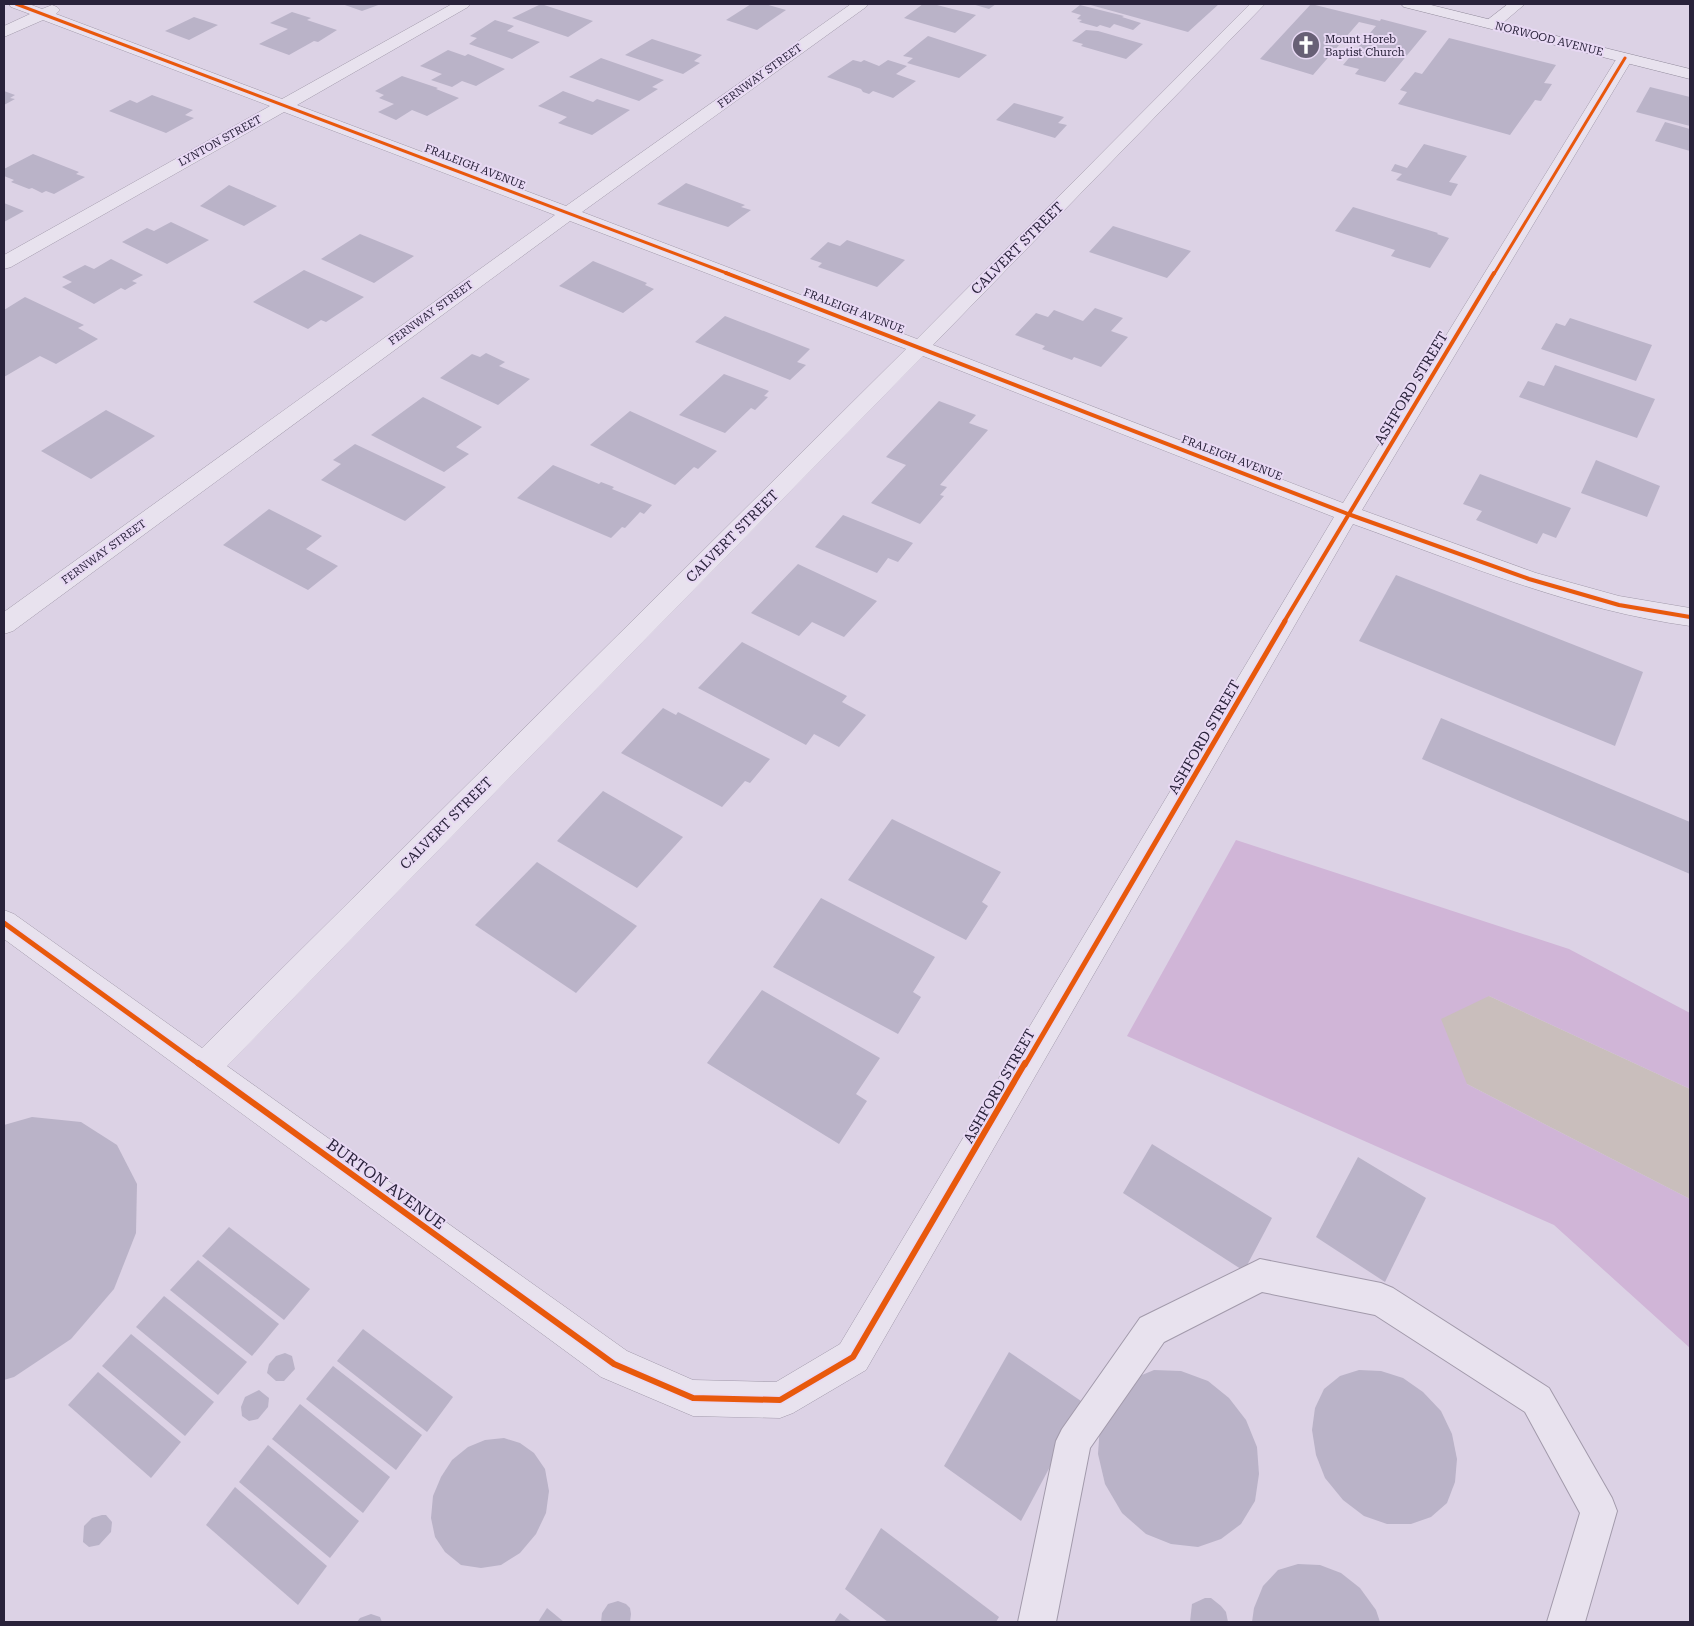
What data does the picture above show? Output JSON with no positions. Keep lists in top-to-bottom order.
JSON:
{
  "streets": {
    "street": [
      "NORWOOD AVENUE",
      "FERNWAY STREET",
      "LYNTON STREET",
      "FRALEIGH AVENUE",
      "CALVERT STREET",
      "ASHFORD STREET",
      "BURTON AVENUE"
    ]
  },
  "crossings": [
    ["NORWOOD AVENUE", "ASHFORD STREET"],
    ["FERNWAY STREET", "FRALEIGH AVENUE"],
    ["LYNTON STREET", "FRALEIGH AVENUE"],
    ["FRALEIGH AVENUE", "CALVERT STREET"],
    ["FRALEIGH AVENUE", "ASHFORD STREET"],
    ["CALVERT STREET", "BURTON AVENUE"],
    ["ASHFORD STREET", "BURTON AVENUE"]
  ],
  "places": {
    "church": ["Mount Horeb Baptist Church"]
  }
}
